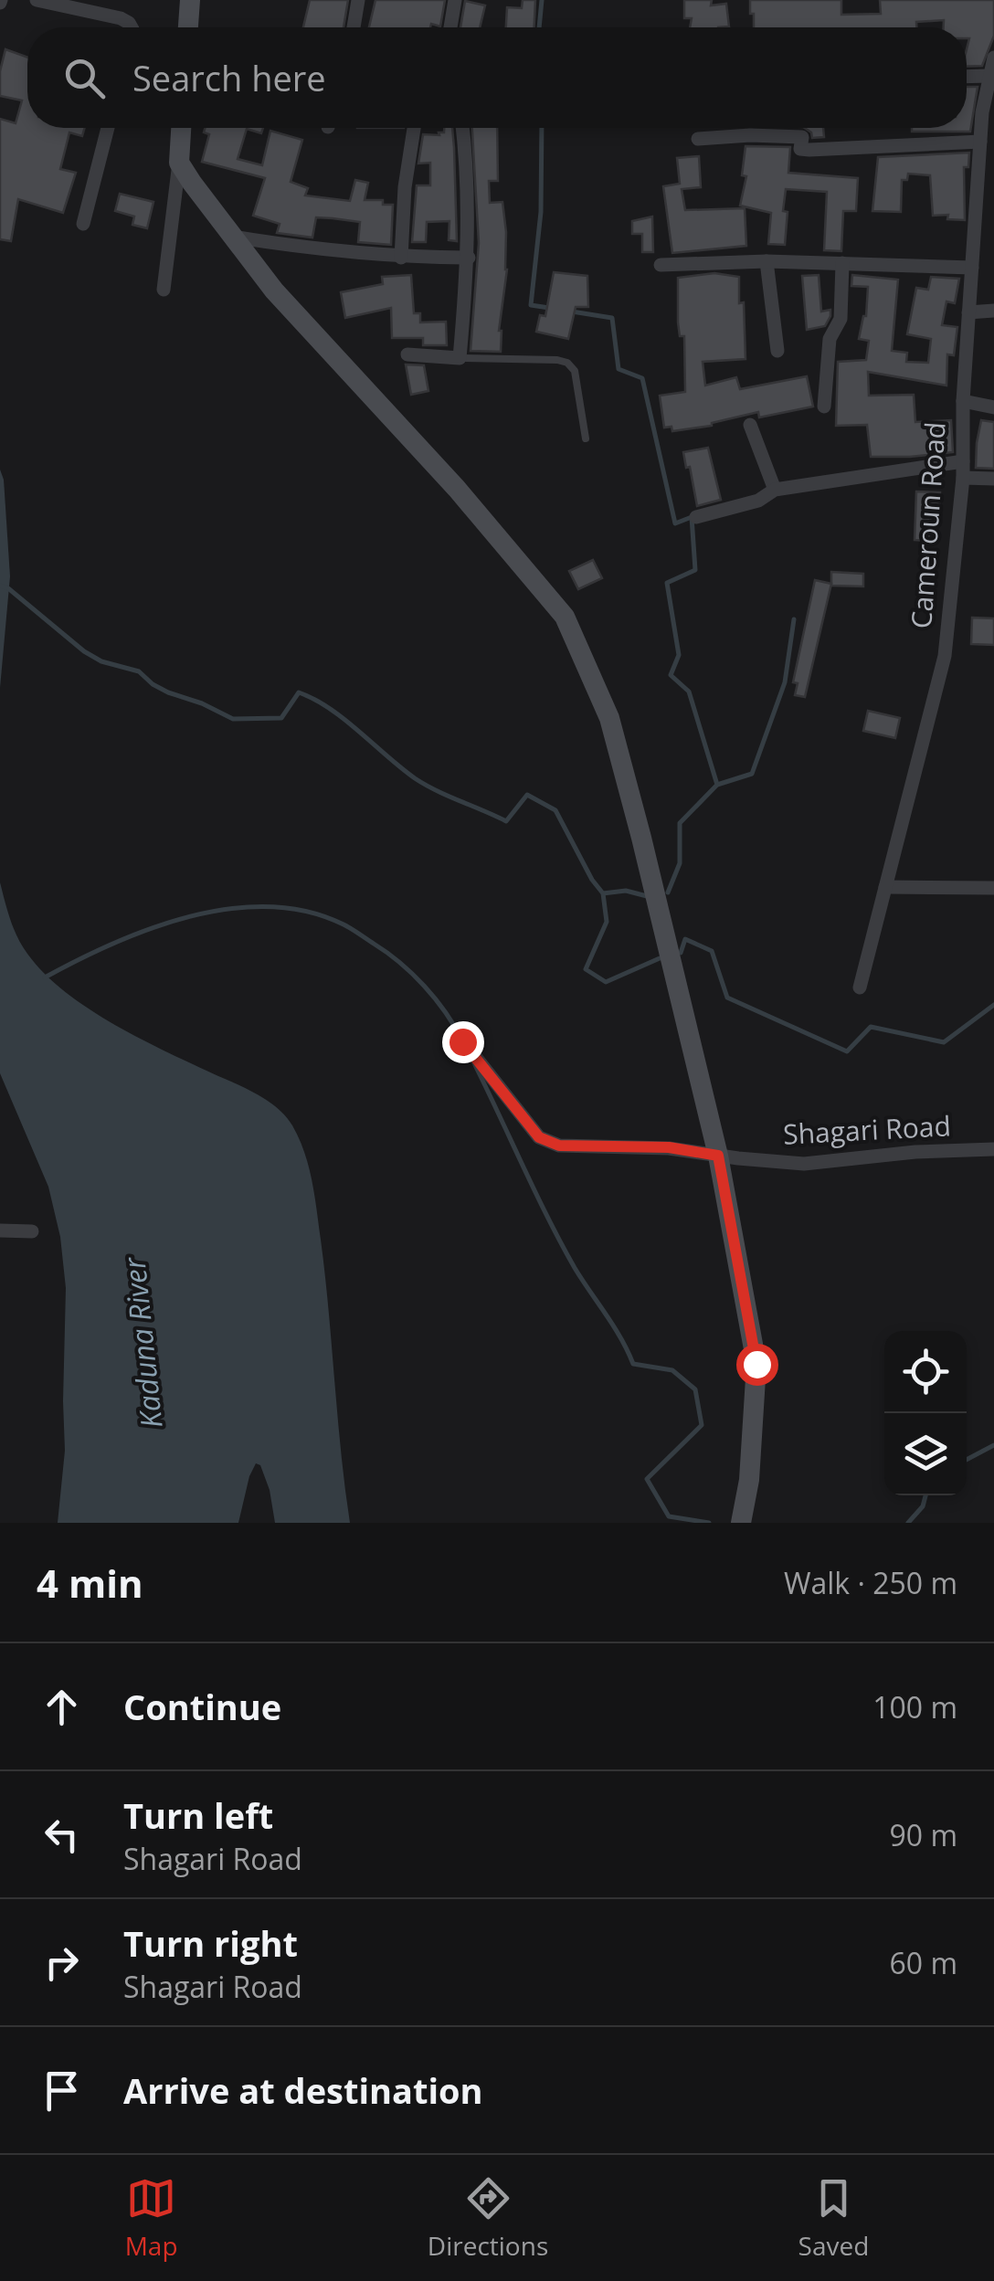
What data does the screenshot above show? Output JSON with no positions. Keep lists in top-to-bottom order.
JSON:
{
  "streets": {
    "street": ["Cameroun Road", "Shagari Road"]
  },
  "water": ["Kaduna River"],
  "page": {
    "search": "Search here",
    "heading": ["4 min", "Walk · 250 m"],
    "list": [
      ["Continue", "100 m"],
      ["Turn left", "Shagari Road", "90 m"],
      ["Turn right", "Shagari Road", "60 m"],
      "Arrive at destination"
    ],
    "nav": ["Map", "Directions", "Saved"]
  }
}
